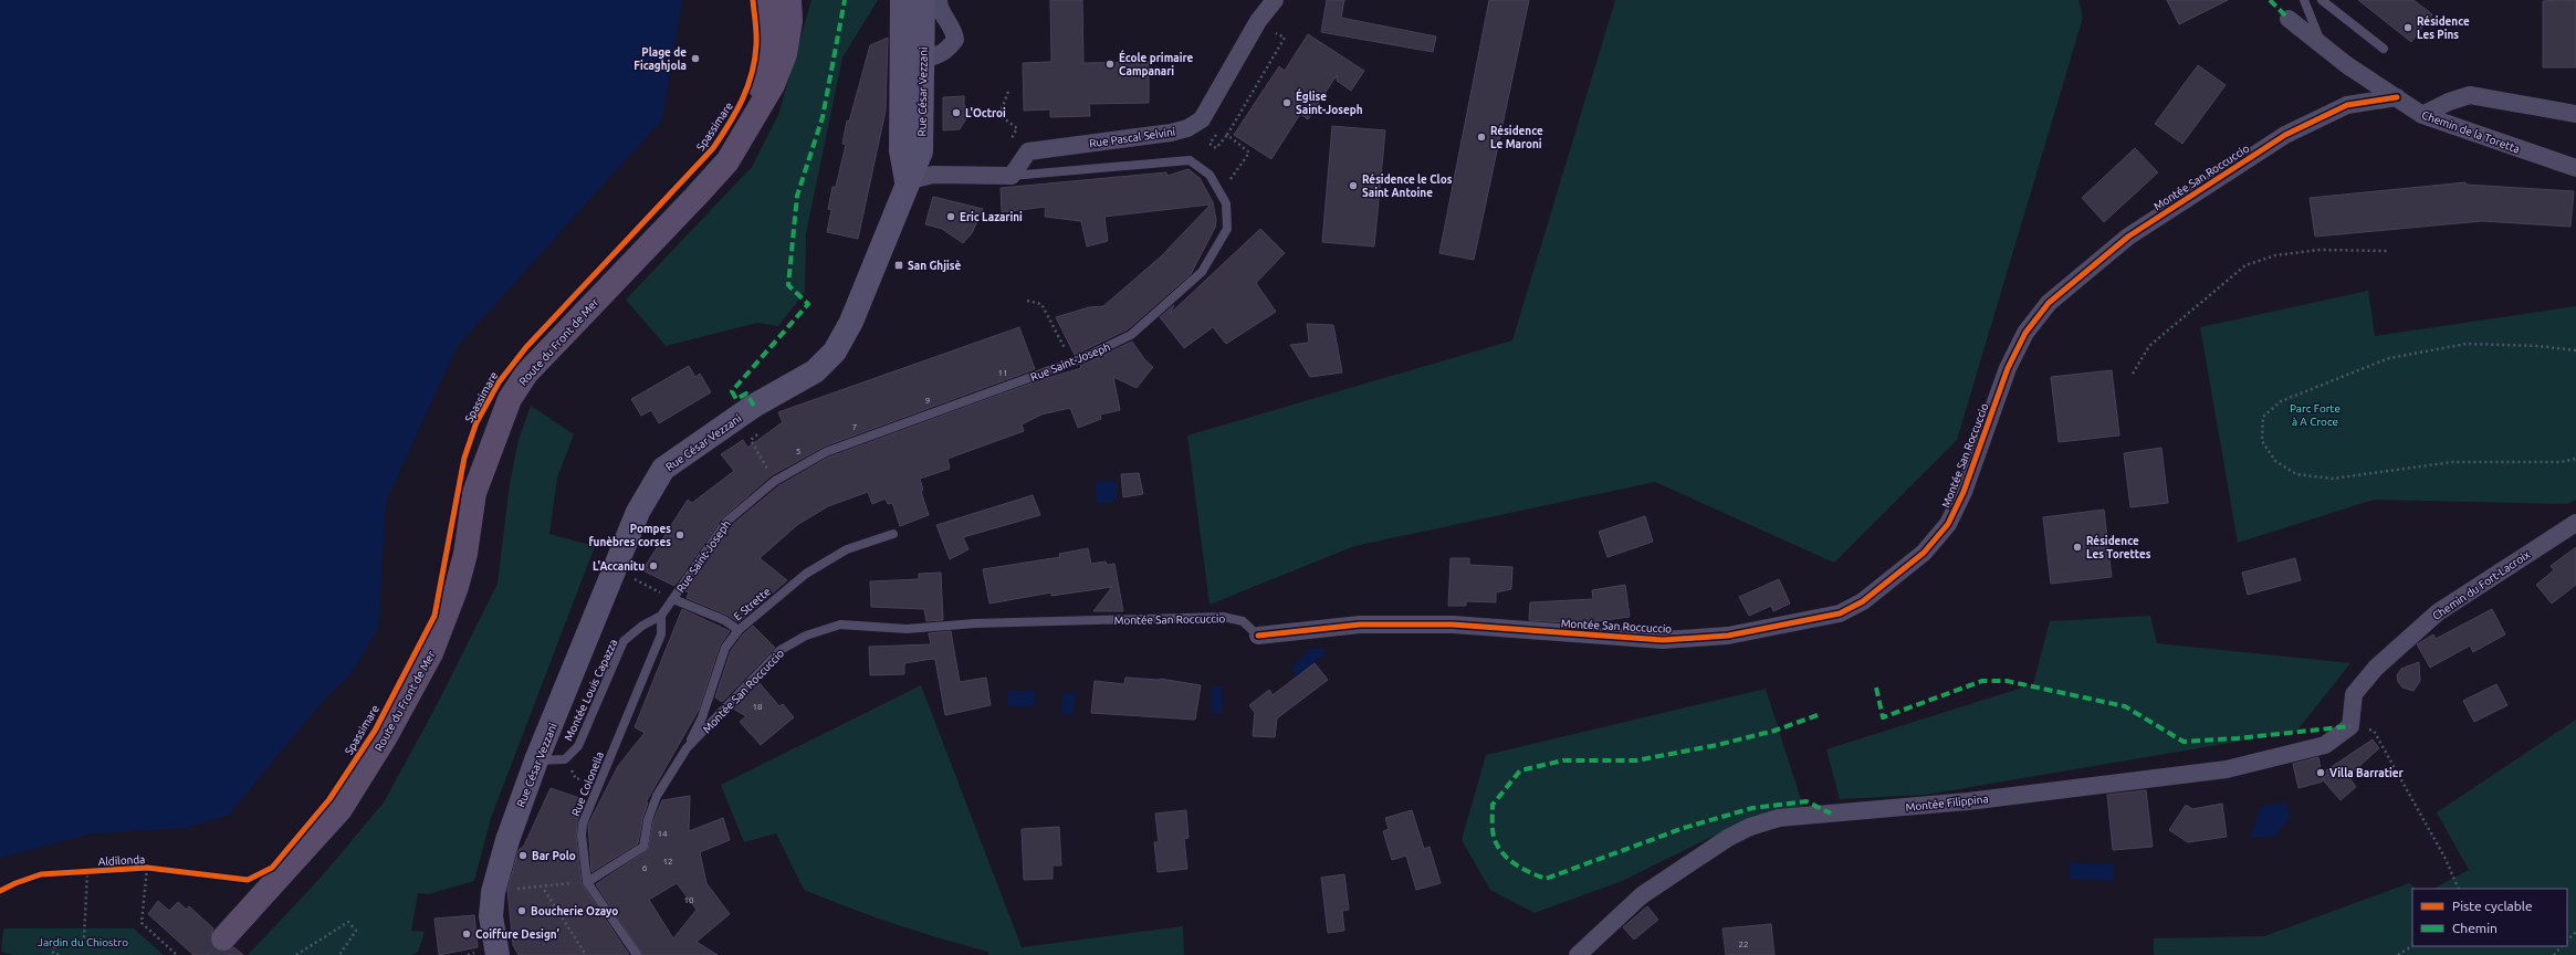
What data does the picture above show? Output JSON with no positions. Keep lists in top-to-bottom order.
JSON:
{
  "streets": {
    "main road": ["Rue César Vezzani", "Route du Front de Mer"],
    "street": [
      "Chemin de la Toretta",
      "Rue Pascal Selvini",
      "Montée San Roccuccio",
      "Rue Saint-Joseph",
      "Chemin du Fort-Lacroix",
      "Montée Filippina"
    ],
    "lane": ["E Strette", "Montée Louis Capazza", "Rue Colonella"],
    "path": ["Aldilonda"],
    "cycle path": ["Spassimare"]
  },
  "crossings": [
    ["Rue César Vezzani", "Rue Saint-Joseph"],
    ["Chemin de la Toretta", "Montée San Roccuccio"],
    ["Rue Pascal Selvini", "Rue Saint-Joseph"],
    ["Montée San Roccuccio", "E Strette"],
    ["Montée San Roccuccio", "Rue Colonella"],
    ["Rue Saint-Joseph", "Montée Louis Capazza"],
    ["Rue Saint-Joseph", "Rue Colonella"],
    ["Chemin du Fort-Lacroix", "Montée Filippina"],
    ["Montée Louis Capazza", "Rue Colonella"]
  ],
  "parks": ["Parc Forte à A Croce", "Jardin du Chiostro"],
  "places": {
    "other": [
      "Résidence Les Pins",
      "Plage de Ficaghjola",
      "École primaire Campanari",
      "Église Saint-Joseph",
      "L'Octroi",
      "Résidence Le Maroni",
      "Résidence le Clos Saint Antoine",
      "Eric Lazarini",
      "Pompes funèbres corses",
      "Résidence Les Torettes",
      "L'Accanitu",
      "Villa Barratier",
      "Bar Polo",
      "Boucherie Ozayo",
      "Coiffure Design'"
    ],
    "transit": ["San Ghjisè"]
  },
  "house_numbers": [
    "11",
    "9",
    "7",
    "5",
    "18",
    "14",
    "12",
    "6",
    "10",
    "22"
  ],
  "legend": ["Piste cyclable", "Chemin"]
}
